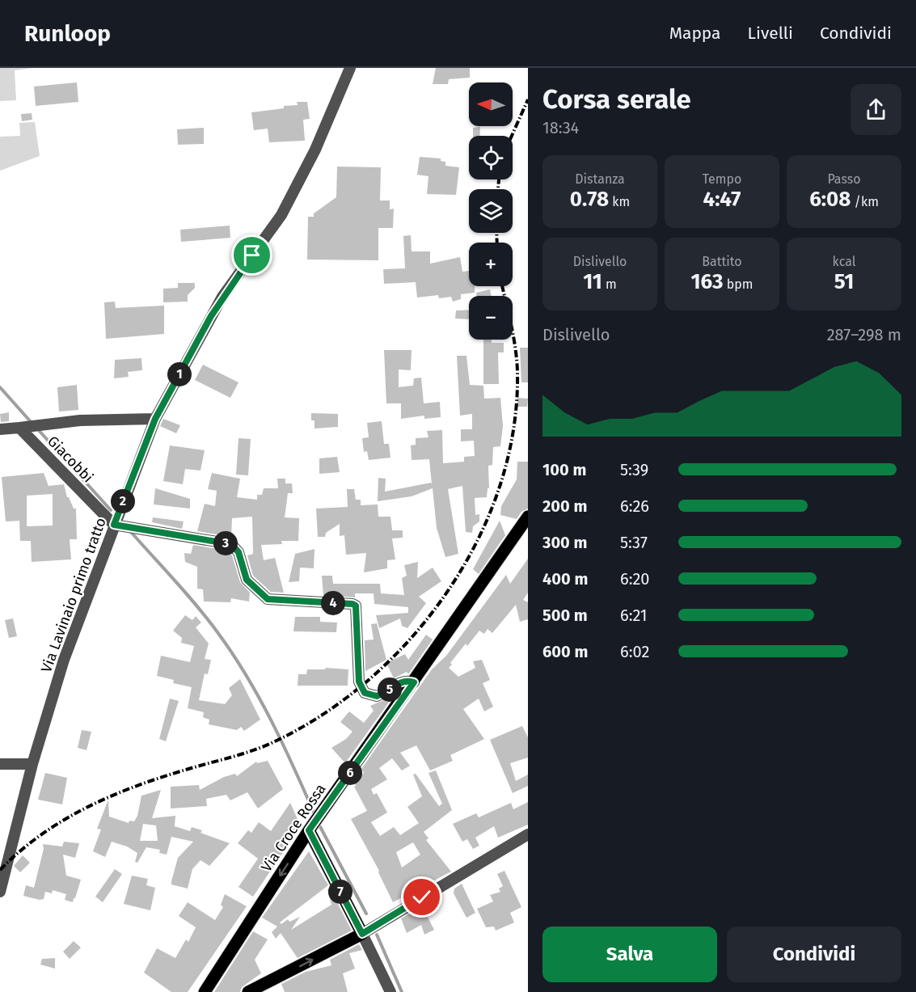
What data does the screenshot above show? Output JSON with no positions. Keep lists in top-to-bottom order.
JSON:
{
  "streets": {
    "main road": ["Via Croce Rossa"],
    "street": ["Giacobbi", "Via Lavinaio primo tratto"]
  },
  "crossings": [
    ["Giacobbi", "Via Lavinaio primo tratto"]
  ],
  "north": "left",
  "page": {
    "header": "Runloop",
    "nav": ["Mappa", "Livelli", "Condividi"],
    "heading": ["Corsa serale", "18:34"],
    "map_buttons": ["+", "−"],
    "stats": [
      ["Distanza", "0.78 km"],
      ["Tempo", "4:47"],
      ["Passo", "6:08 /km"],
      ["Dislivello", "11 m"],
      ["Battito", "163 bpm"],
      ["kcal", "51"]
    ],
    "chart": ["Dislivello", "287–298 m"],
    "pins": [
      "1",
      "2",
      "3",
      "4",
      "5",
      "6",
      "7"
    ],
    "list": [
      {
        "name": "100 m",
        "note": "5:39"
      },
      {
        "name": "200 m",
        "note": "6:26"
      },
      {
        "name": "300 m",
        "note": "5:37"
      },
      {
        "name": "400 m",
        "note": "6:20"
      },
      {
        "name": "500 m",
        "note": "6:21"
      },
      {
        "name": "600 m",
        "note": "6:02"
      }
    ],
    "buttons": ["Salva", "Condividi"]
  }
}
